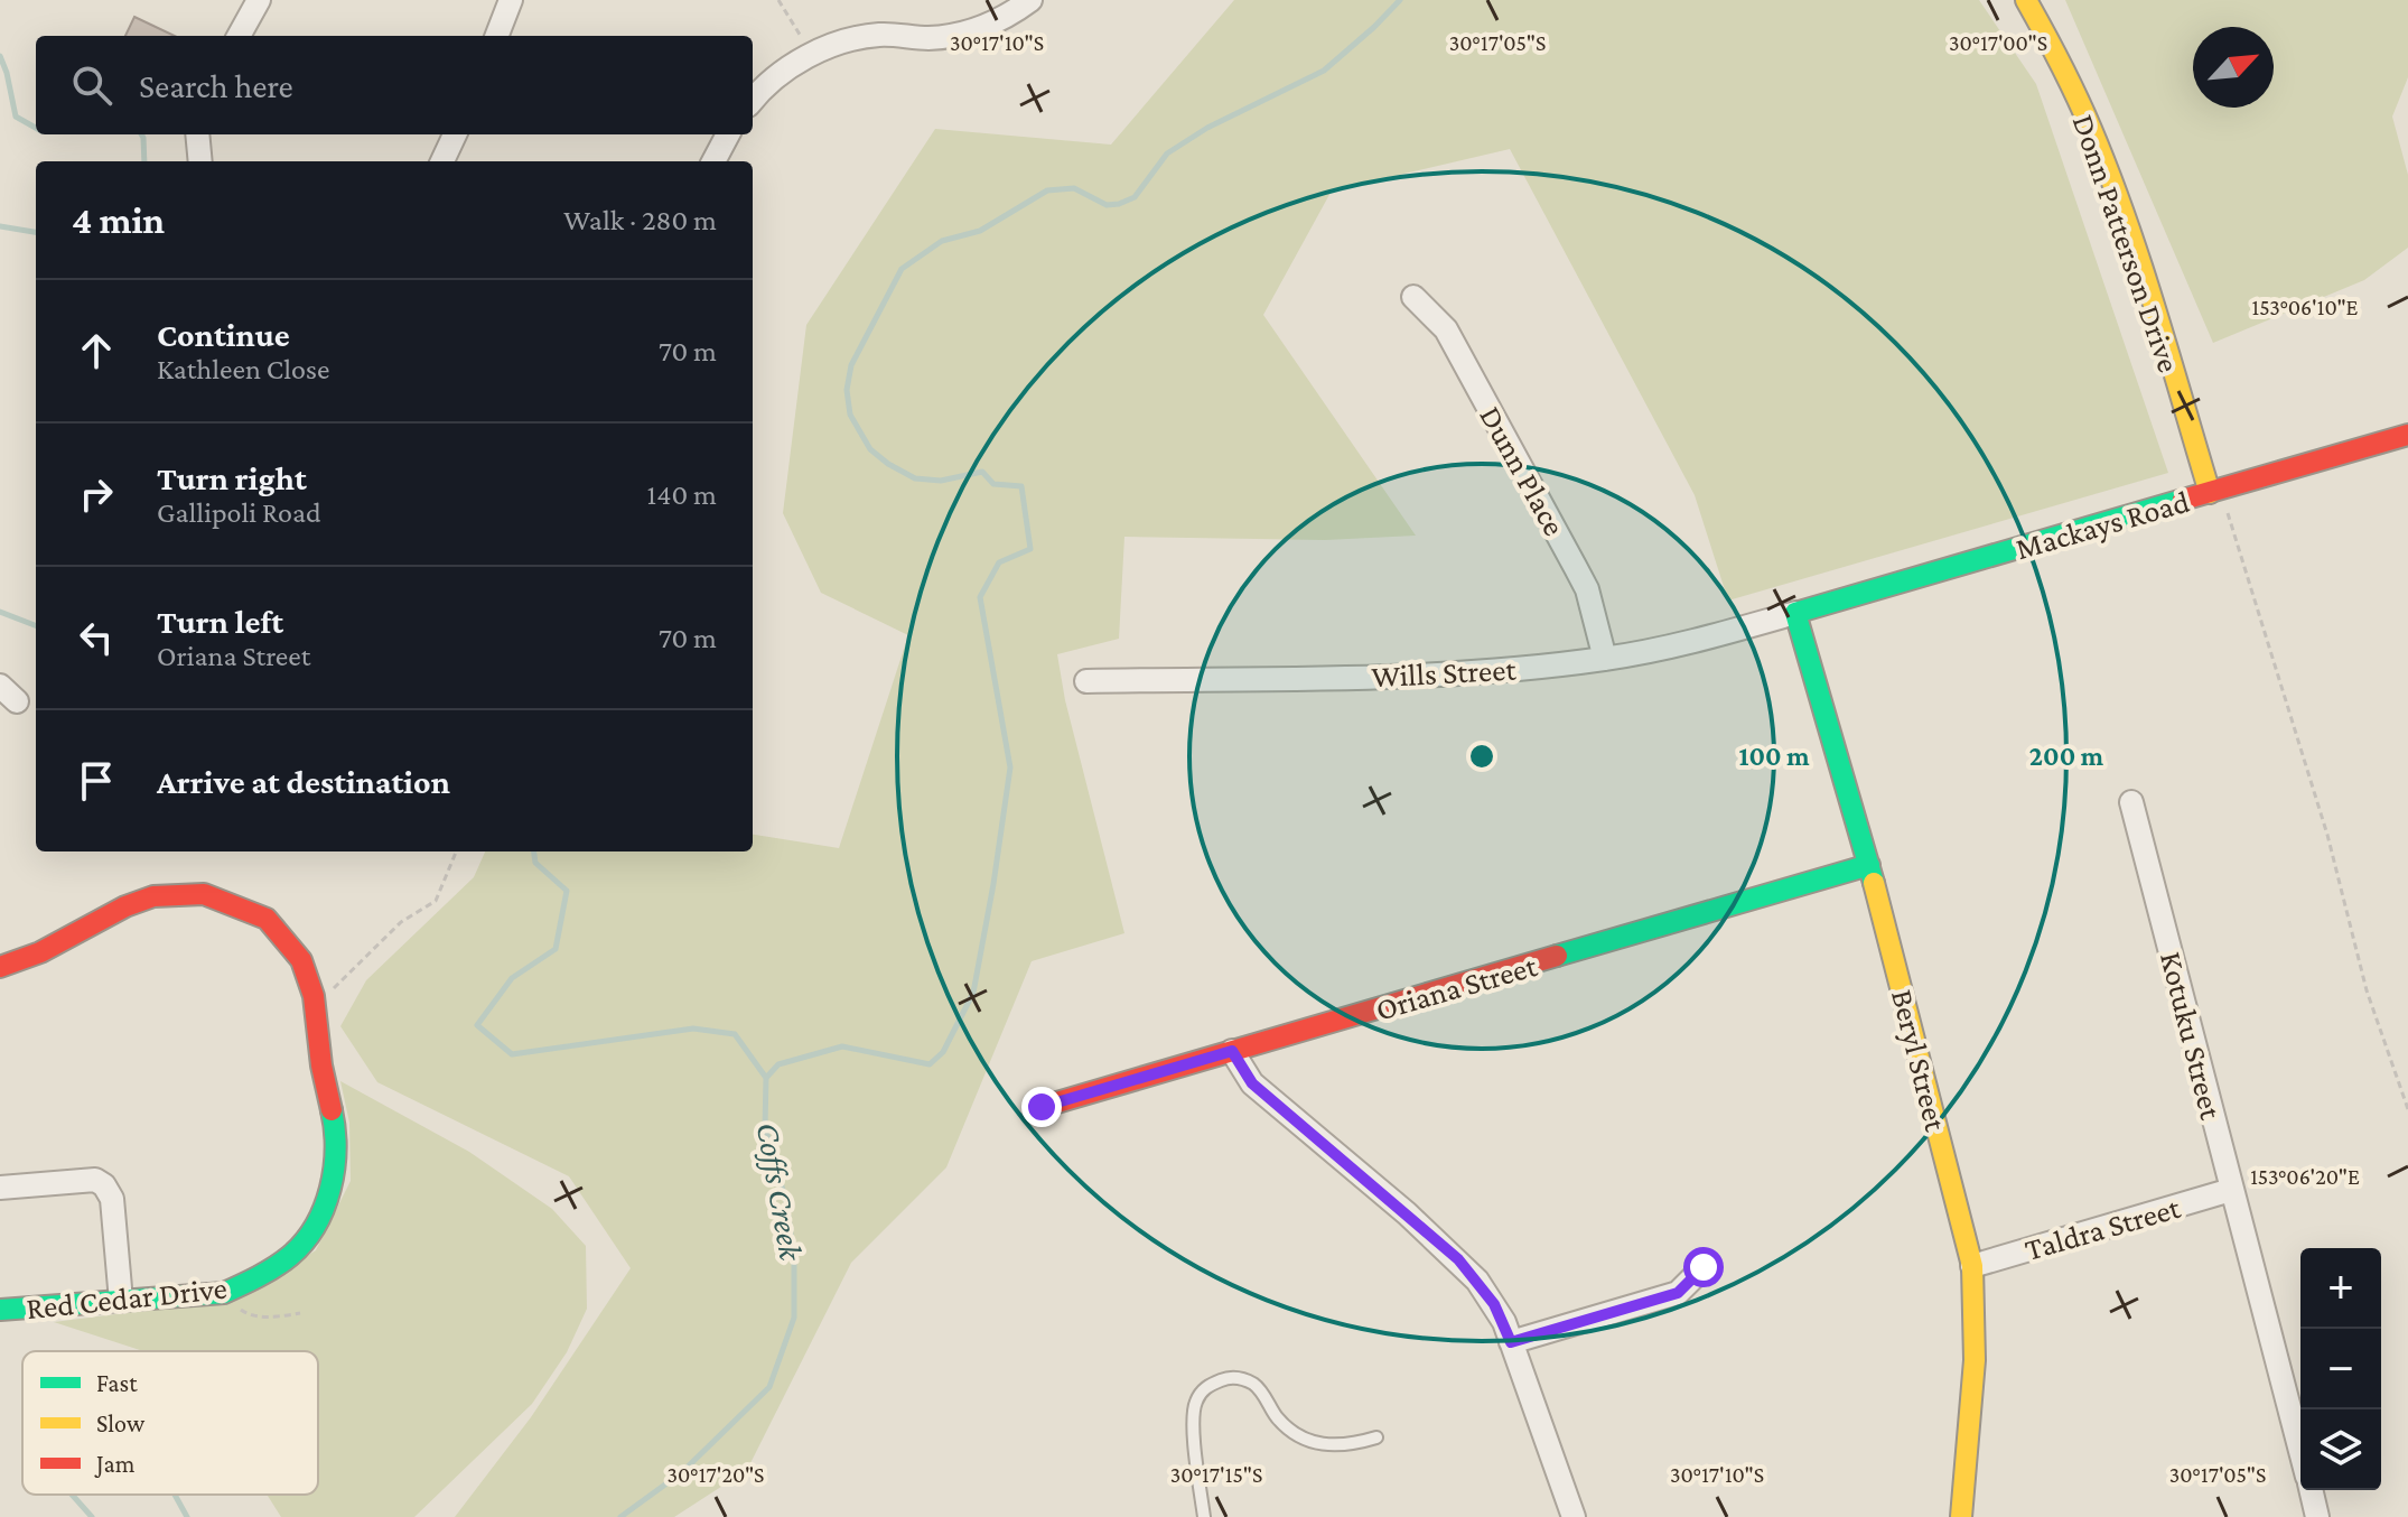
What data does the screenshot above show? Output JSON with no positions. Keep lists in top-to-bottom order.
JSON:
{
  "streets": {
    "street": [
      "Donn Patterson Drive",
      "Dunn Place",
      "Mackays Road",
      "Wills Street",
      "Oriana Street",
      "Kotuku Street",
      "Beryl Street",
      "Taldra Street",
      "Red Cedar Drive"
    ]
  },
  "crossings": [
    ["Donn Patterson Drive", "Mackays Road"],
    ["Dunn Place", "Wills Street"],
    ["Mackays Road", "Wills Street"],
    ["Mackays Road", "Beryl Street"],
    ["Wills Street", "Beryl Street"],
    ["Oriana Street", "Beryl Street"],
    ["Kotuku Street", "Taldra Street"],
    ["Beryl Street", "Taldra Street"]
  ],
  "water": ["Coffs Creek"],
  "legend": ["Fast", "Slow", "Jam"],
  "north": "top right",
  "page": {
    "search": "Search here",
    "heading": ["4 min", "Walk · 280 m"],
    "list": [
      ["Continue", "Kathleen Close", "70 m"],
      ["Turn right", "Gallipoli Road", "140 m"],
      ["Turn left", "Oriana Street", "70 m"],
      "Arrive at destination"
    ],
    "map_buttons": ["+", "−"]
  },
  "coordinates": [
    "30°17'10\"S",
    "30°17'05\"S",
    "30°17'00\"S",
    "153°06'10\"E",
    "153°06'20\"E",
    "30°17'20\"S",
    "30°17'15\"S"
  ],
  "rings": ["100 m", "200 m"]
}
